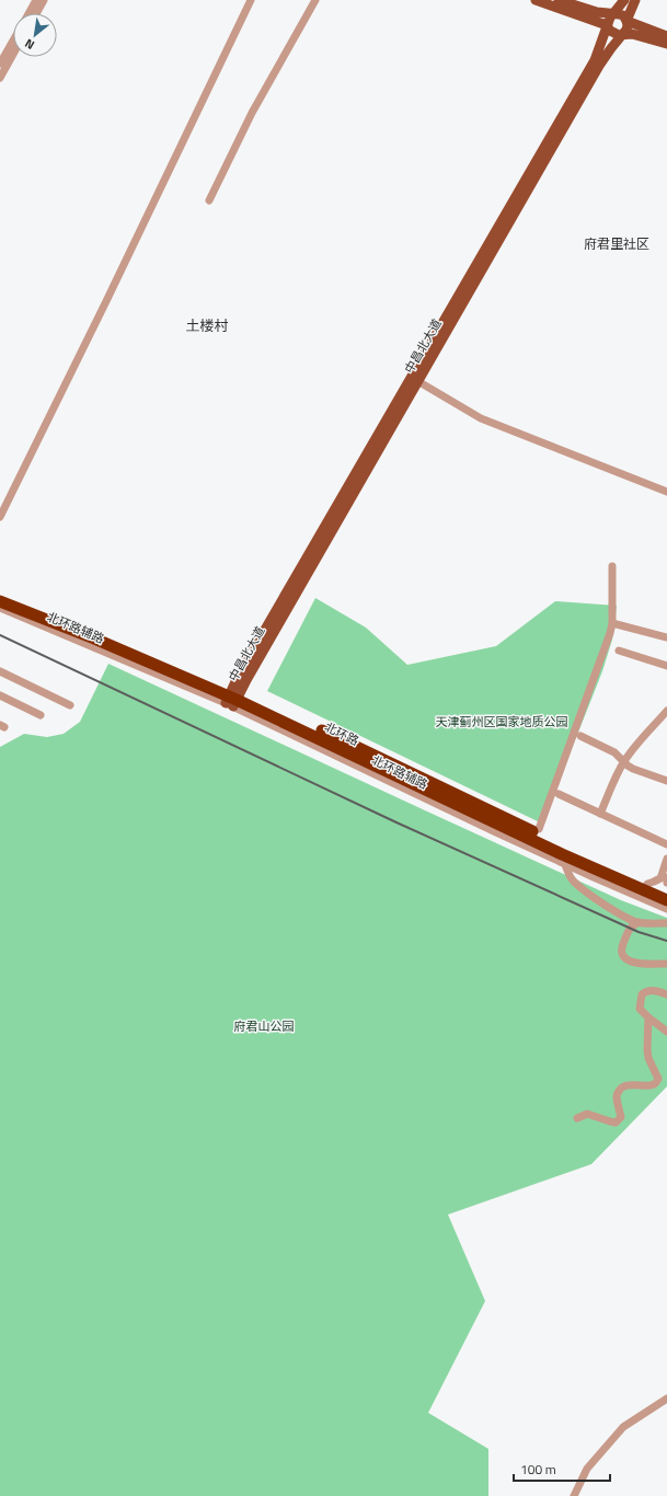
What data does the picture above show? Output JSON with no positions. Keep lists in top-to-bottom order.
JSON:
{
  "streets": {
    "highway": ["北环路"],
    "main road": ["中昌北大道"],
    "street": ["北环路辅路"]
  },
  "crossings": [
    ["中昌北大道", "北环路辅路"],
    ["中昌北大道", "北环路"],
    ["北环路辅路", "北环路"]
  ],
  "districts": ["府君里社区", "土楼村"],
  "parks": ["天津蓟州区国家地质公园", "府君山公园"],
  "scale_bar": "100 m",
  "north": "bottom left"
}
